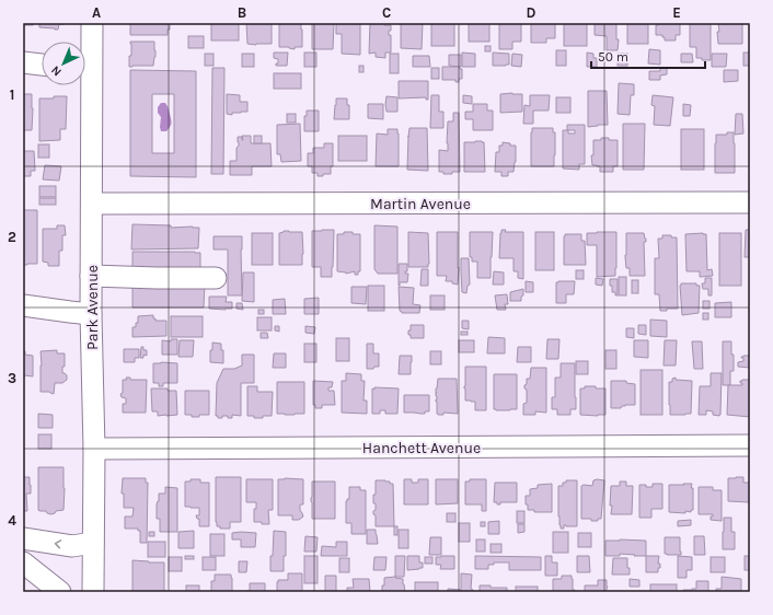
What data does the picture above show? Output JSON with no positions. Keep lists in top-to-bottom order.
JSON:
{
  "streets": {
    "street": ["Martin Avenue", "Park Avenue", "Hanchett Avenue"]
  },
  "crossings": [
    ["Martin Avenue", "Park Avenue"],
    ["Park Avenue", "Hanchett Avenue"]
  ],
  "scale_bar": "50 m",
  "north": "bottom left",
  "grid": {
    "columns": [
      "A",
      "B",
      "C",
      "D",
      "E"
    ],
    "rows": [
      "1",
      "2",
      "3",
      "4"
    ]
  }
}
